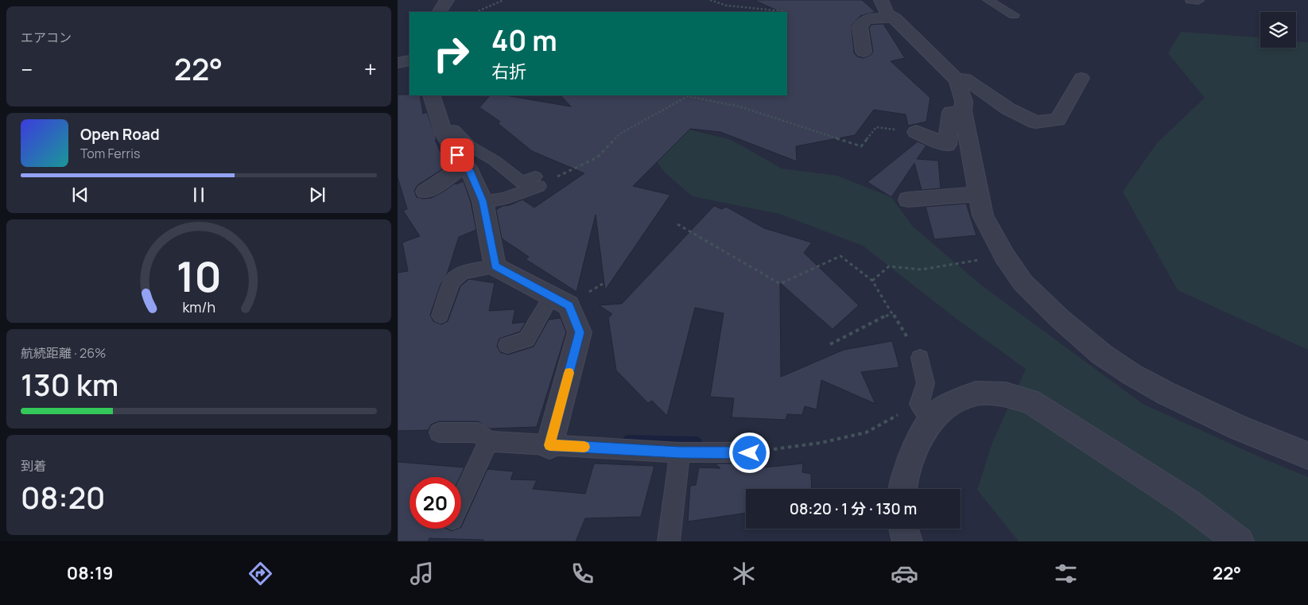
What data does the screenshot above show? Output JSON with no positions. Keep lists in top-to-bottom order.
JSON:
{
  "page": {
    "tile": [
      "エアコン",
      ["航続距離 · 26%", "130 km"],
      ["到着", "08:20"]
    ],
    "turn": ["40 m", "右折"],
    "heat": ["−", "22°", "+"],
    "song": ["Open Road", "Tom Ferris"],
    "limit": "20",
    "trip": "08:20 · 1 分 · 130 m",
    "tabs": ["08:19", "22°"],
    "gauge": ["10", "km/h"]
  }
}
